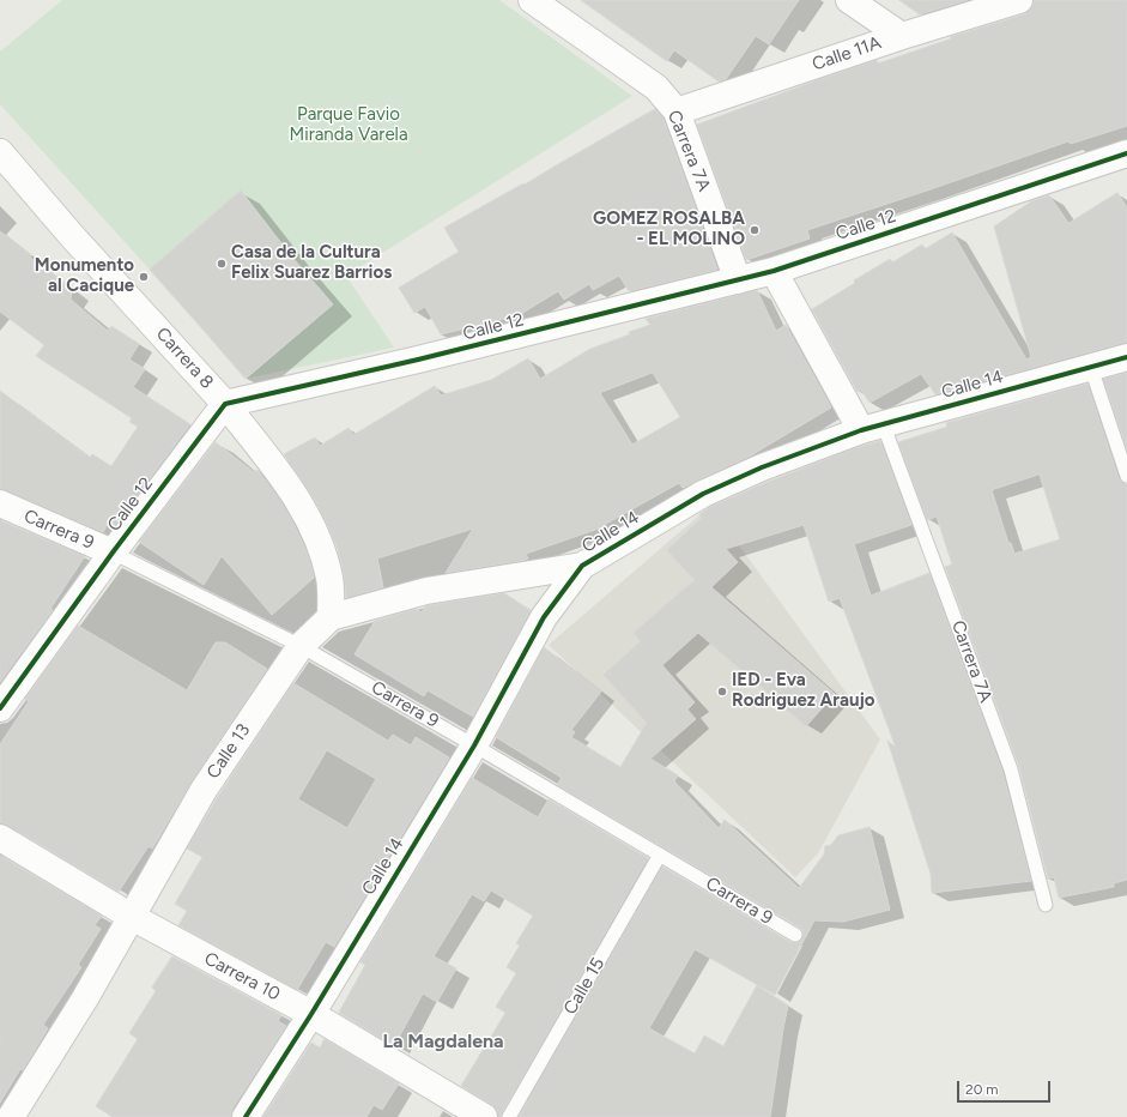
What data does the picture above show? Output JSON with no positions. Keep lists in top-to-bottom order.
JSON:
{
  "streets": {
    "street": [
      "Calle 11A",
      "Carrera 7A",
      "Calle 12",
      "Carrera 8",
      "Calle 14",
      "Carrera 9",
      "Calle 13",
      "Carrera 10"
    ],
    "lane": ["Calle 15"]
  },
  "crossings": [
    ["Calle 11A", "Carrera 7A"],
    ["Carrera 7A", "Calle 12"],
    ["Carrera 7A", "Calle 14"],
    ["Calle 12", "Carrera 8"],
    ["Calle 12", "Carrera 9"],
    ["Carrera 8", "Calle 13"],
    ["Calle 14", "Carrera 9"],
    ["Calle 14", "Calle 13"],
    ["Calle 14", "Carrera 10"],
    ["Carrera 9", "Calle 13"],
    ["Carrera 9", "Calle 15"],
    ["Calle 13", "Carrera 10"]
  ],
  "districts": ["La Magdalena"],
  "parks": ["Parque Favio Miranda Varela"],
  "places": [
    "GOMEZ ROSALBA - EL MOLINO",
    "Casa de la Cultura Felix Suarez Barrios",
    "Monumento al Cacique",
    "IED - Eva Rodriguez Araujo"
  ],
  "scale_bar": "20 m"
}
